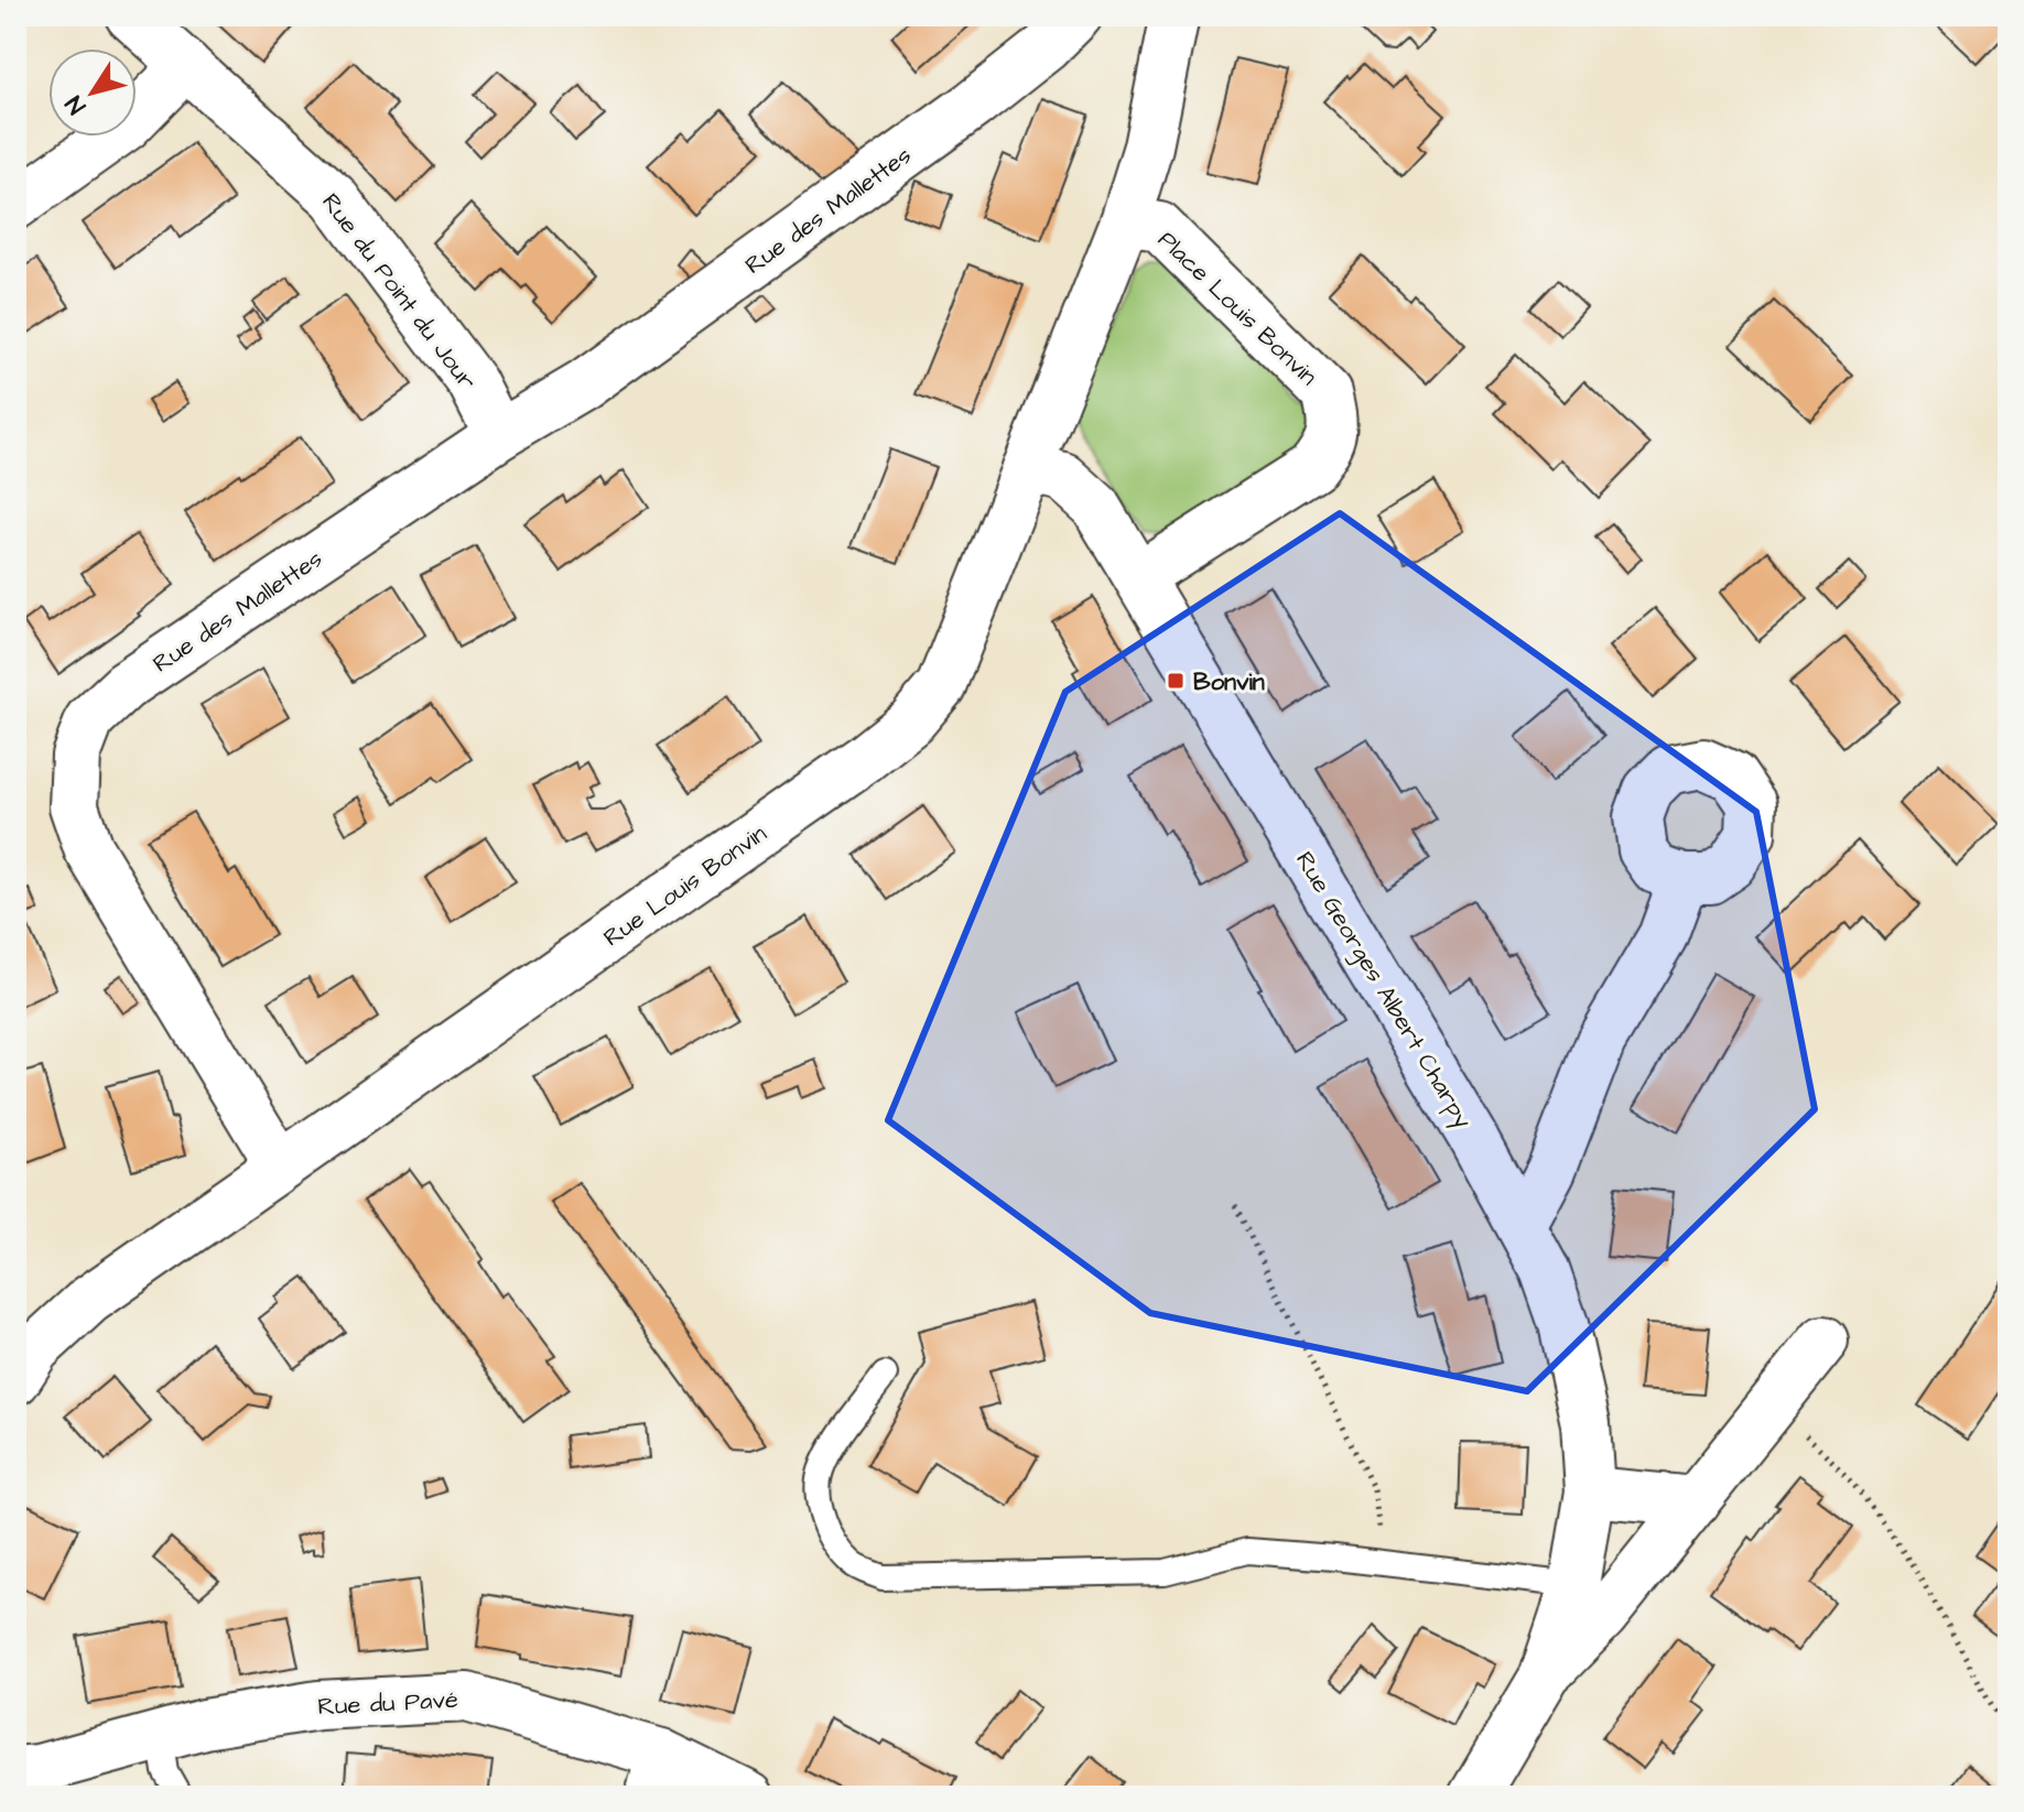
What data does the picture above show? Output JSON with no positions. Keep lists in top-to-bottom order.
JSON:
{
  "streets": {
    "street": [
      "Rue des Mallettes",
      "Rue du Point du Jour",
      "Place Louis Bonvin",
      "Rue Louis Bonvin",
      "Rue Georges Albert Charpy",
      "Rue du Pavé"
    ]
  },
  "crossings": [
    ["Rue des Mallettes", "Rue du Point du Jour"],
    ["Rue des Mallettes", "Rue Louis Bonvin"],
    ["Place Louis Bonvin", "Rue Louis Bonvin"],
    ["Place Louis Bonvin", "Rue Georges Albert Charpy"]
  ],
  "places": {
    "transit": ["Bonvin"]
  },
  "north": "bottom left"
}
